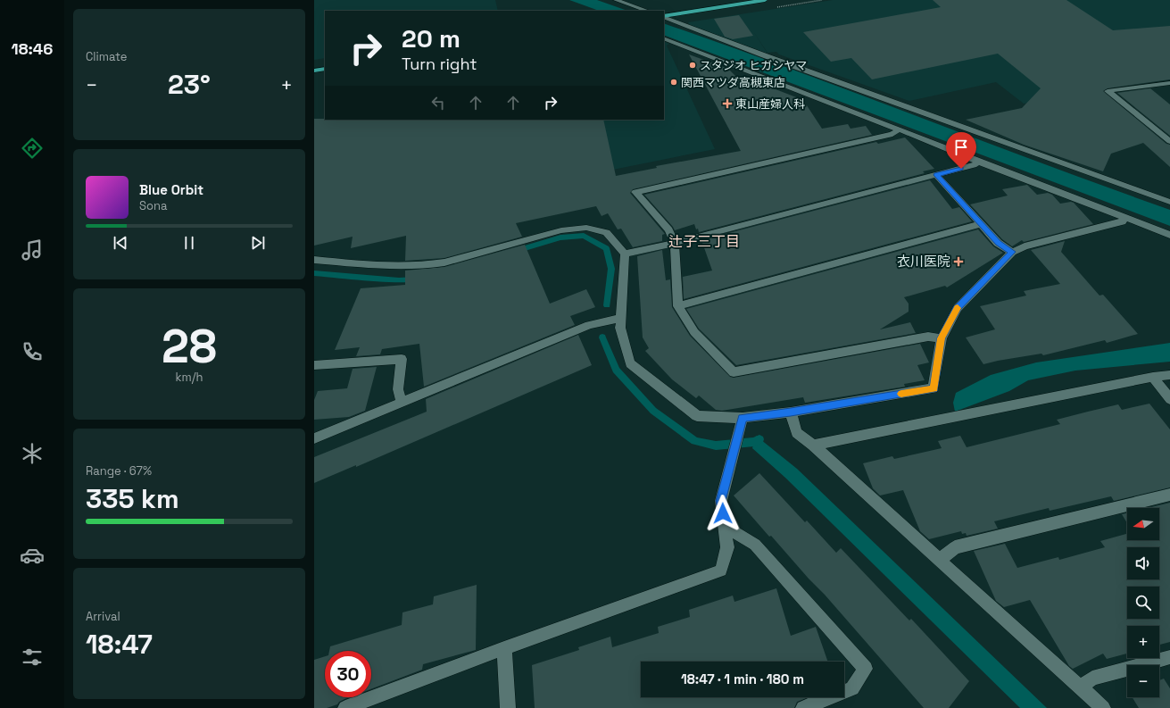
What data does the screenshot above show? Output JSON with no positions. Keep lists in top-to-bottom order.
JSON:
{
  "districts": ["辻子三丁目"],
  "places": {
    "other": ["スタジオ ヒガシヤマ", "関西マツダ高槻東店"],
    "health": ["東山産婦人科", "衣川医院"]
  },
  "north": "left",
  "page": {
    "tabs": "18:46",
    "tile": [
      "Climate",
      ["28", "km/h"],
      ["Range · 67%", "335 km"],
      ["Arrival", "18:47"]
    ],
    "turn": ["20 m", "Turn right"],
    "heat": ["−", "23°", "+"],
    "song": ["Blue Orbit", "Sona"],
    "map_buttons": ["+", "−"],
    "limit": "30",
    "trip": "18:47 · 1 min · 180 m"
  }
}
